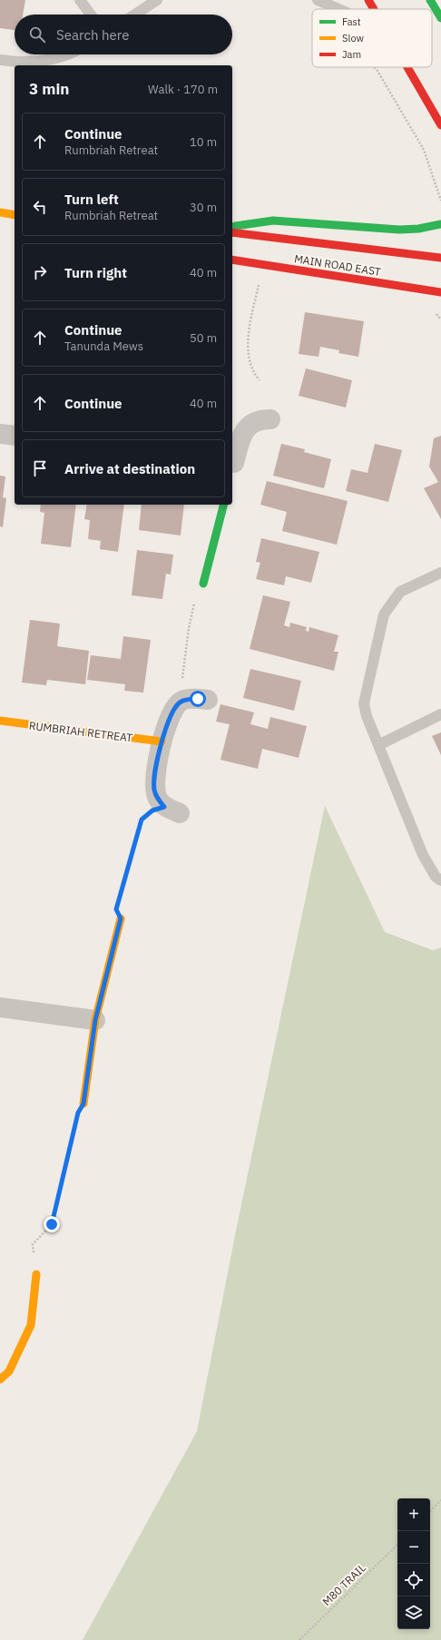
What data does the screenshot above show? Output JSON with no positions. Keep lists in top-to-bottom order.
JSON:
{
  "streets": {
    "main road": ["MAIN ROAD EAST", "RUMBRIAH RETREAT"],
    "path": ["M80 TRAIL"]
  },
  "legend": ["Fast", "Slow", "Jam"],
  "page": {
    "search": "Search here",
    "heading": ["3 min", "Walk · 170 m"],
    "list": [
      ["Continue", "Rumbriah Retreat", "10 m"],
      ["Turn left", "Rumbriah Retreat", "30 m"],
      ["Turn right", "40 m"],
      ["Continue", "Tanunda Mews", "50 m"],
      ["Continue", "40 m"],
      "Arrive at destination"
    ],
    "map_buttons": ["+", "−"]
  }
}
